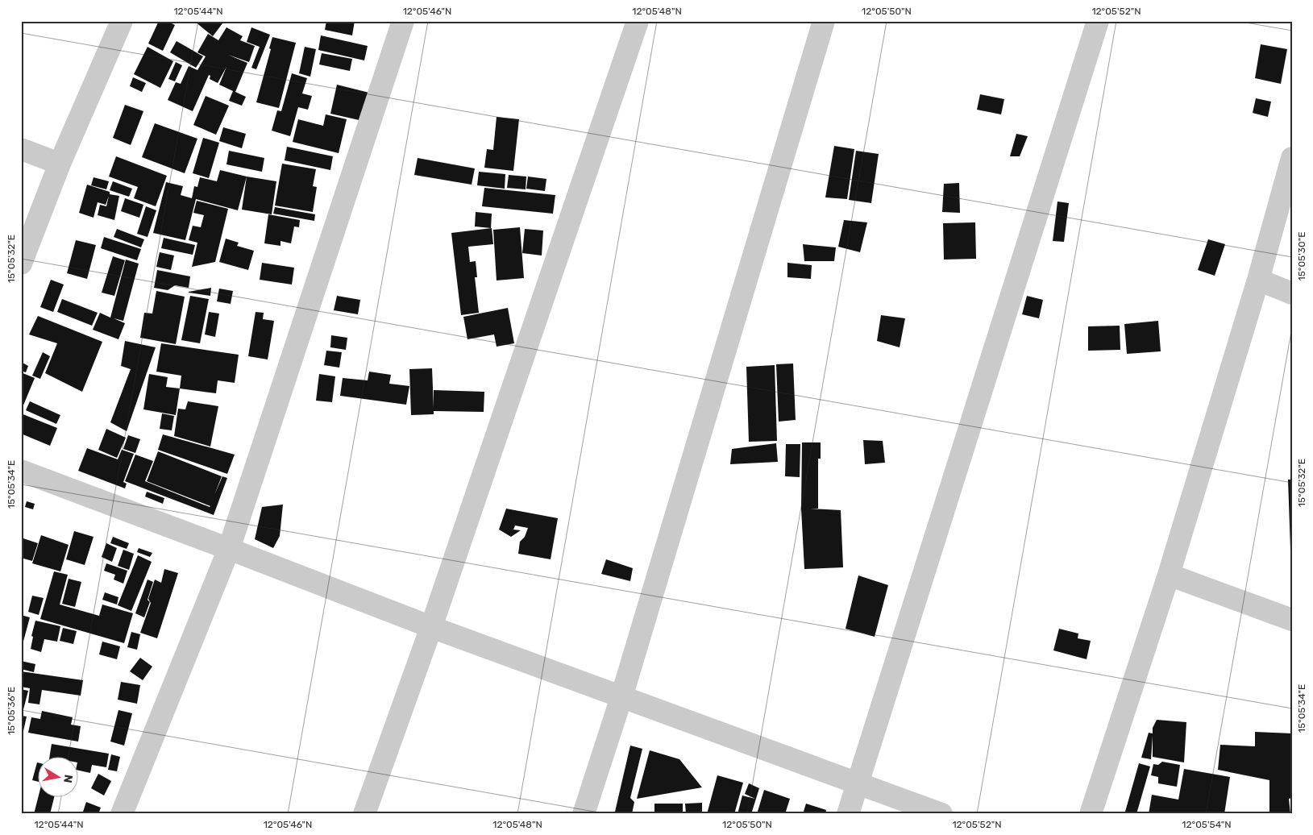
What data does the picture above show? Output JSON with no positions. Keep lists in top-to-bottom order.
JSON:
{
  "north": "right",
  "coordinates": [
    "12°05'44\"N",
    "12°05'46\"N",
    "12°05'48\"N",
    "12°05'50\"N",
    "12°05'52\"N",
    "15°05'30\"E",
    "15°05'32\"E",
    "15°05'34\"E",
    "15°05'36\"E",
    "12°05'54\"N"
  ]
}
